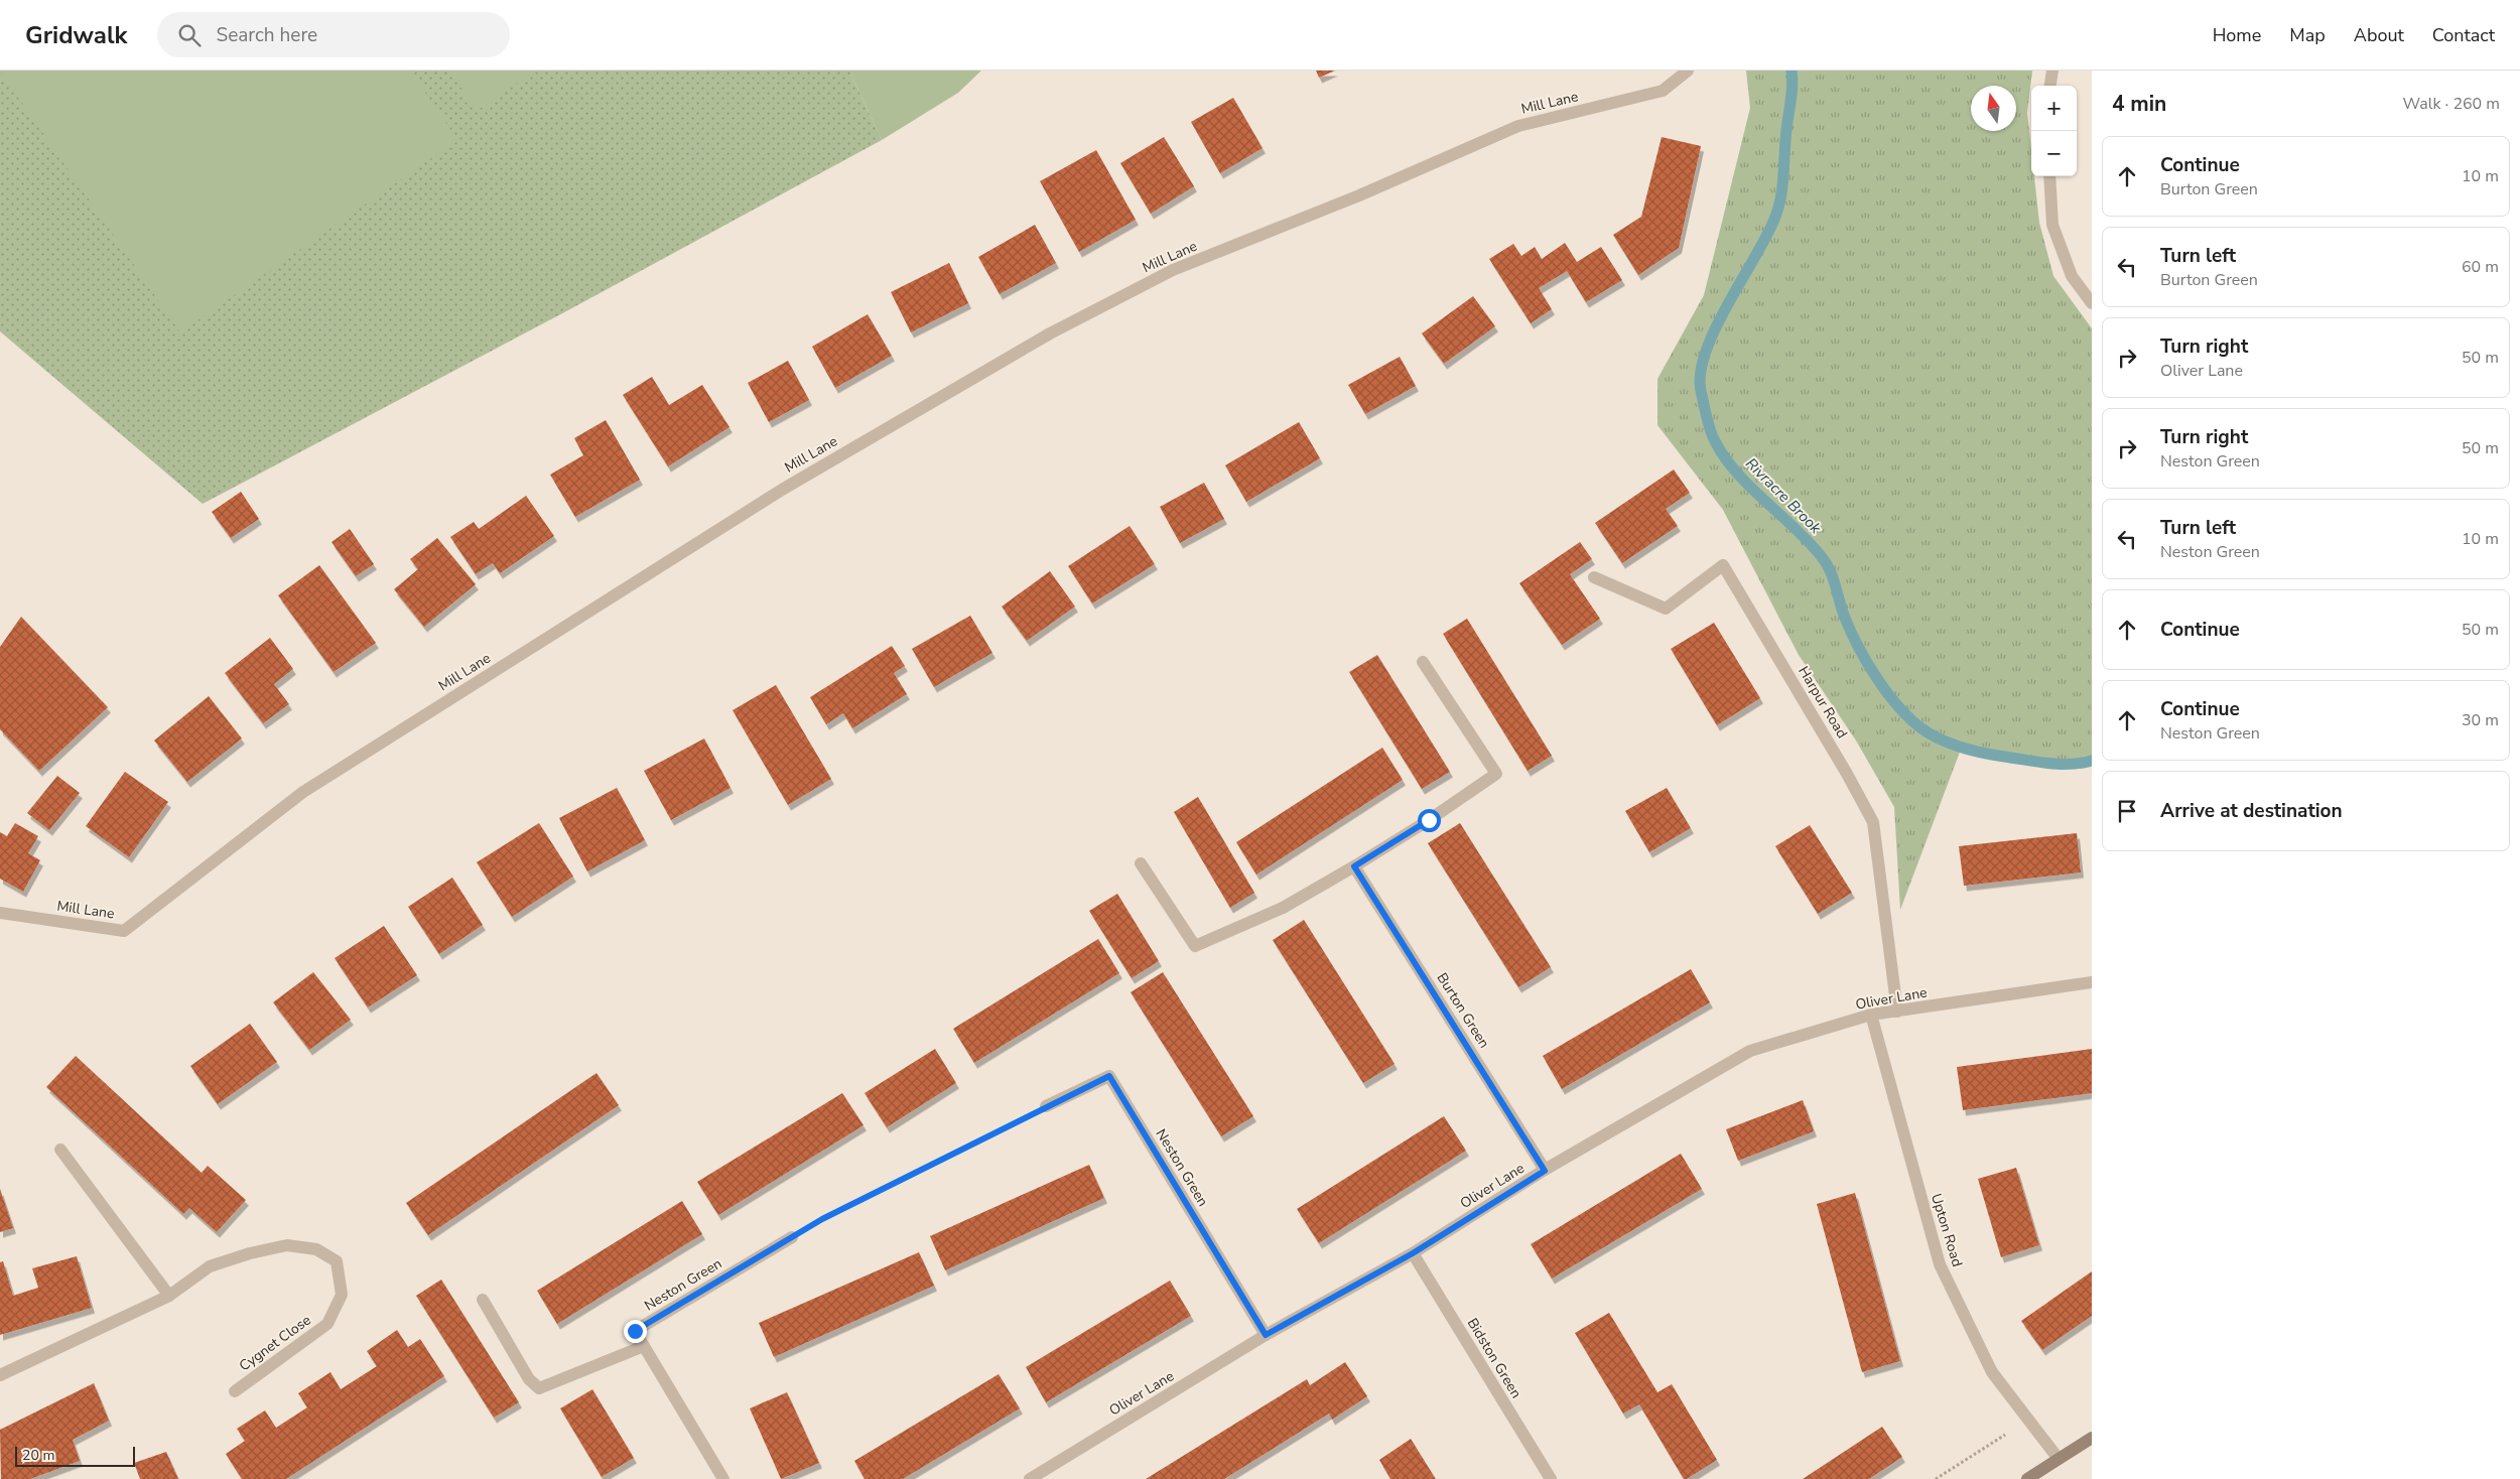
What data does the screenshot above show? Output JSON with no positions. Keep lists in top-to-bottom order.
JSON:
{
  "streets": {
    "street": [
      "Mill Lane",
      "Harpur Road",
      "Oliver Lane",
      "Burton Green",
      "Neston Green",
      "Upton Road",
      "Cygnet Close",
      "Bidston Green"
    ]
  },
  "crossings": [
    ["Harpur Road", "Oliver Lane"],
    ["Oliver Lane", "Burton Green"],
    ["Oliver Lane", "Neston Green"],
    ["Oliver Lane", "Upton Road"],
    ["Oliver Lane", "Bidston Green"]
  ],
  "water": ["Rivracre Brook"],
  "scale_bar": "20 m",
  "north": "top",
  "page": {
    "header": "Gridwalk",
    "search": "Search here",
    "nav": [
      "Home",
      "Map",
      "About",
      "Contact"
    ],
    "heading": ["4 min", "Walk · 260 m"],
    "map_buttons": ["+", "−"],
    "list": [
      ["Continue", "Burton Green", "10 m"],
      ["Turn left", "Burton Green", "60 m"],
      ["Turn right", "Oliver Lane", "50 m"],
      ["Turn right", "Neston Green", "50 m"],
      ["Turn left", "Neston Green", "10 m"],
      ["Continue", "50 m"],
      ["Continue", "Neston Green", "30 m"],
      "Arrive at destination"
    ],
    "scale": "20 m"
  }
}
